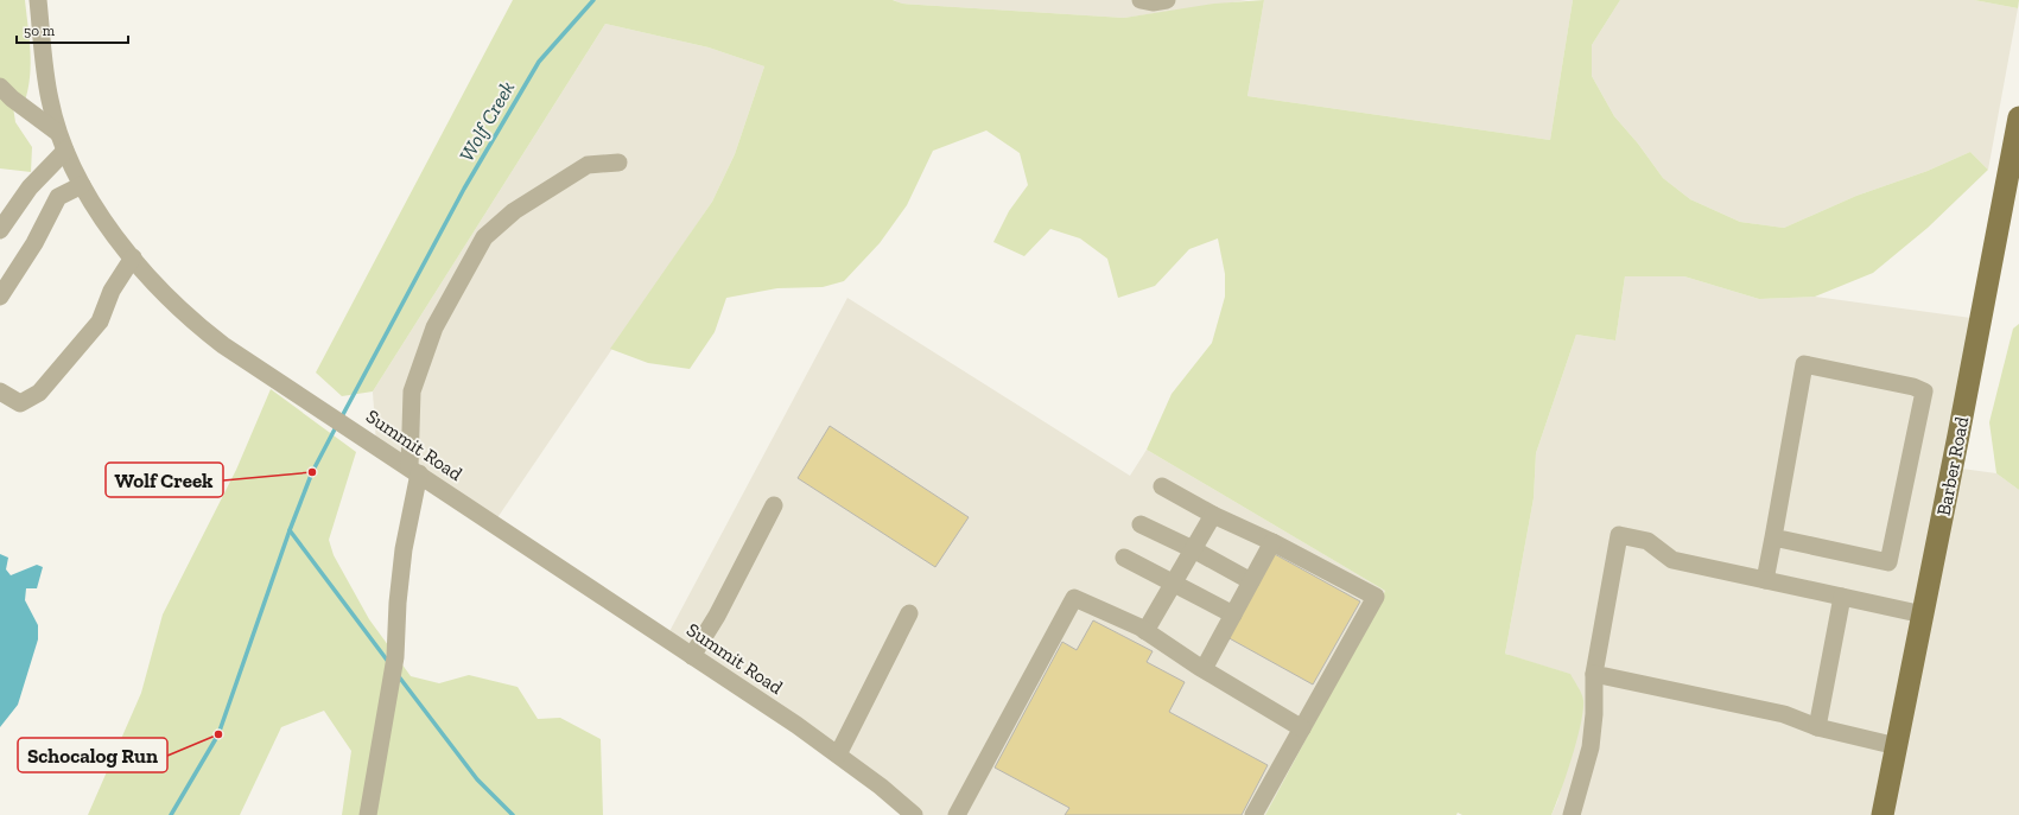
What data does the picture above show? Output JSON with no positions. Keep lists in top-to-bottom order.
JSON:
{
  "streets": {
    "main road": ["Barber Road"],
    "street": ["Summit Road"]
  },
  "water": ["Wolf Creek"],
  "places": ["Wolf Creek", "Schocalog Run"],
  "scale_bar": "50 m"
}
